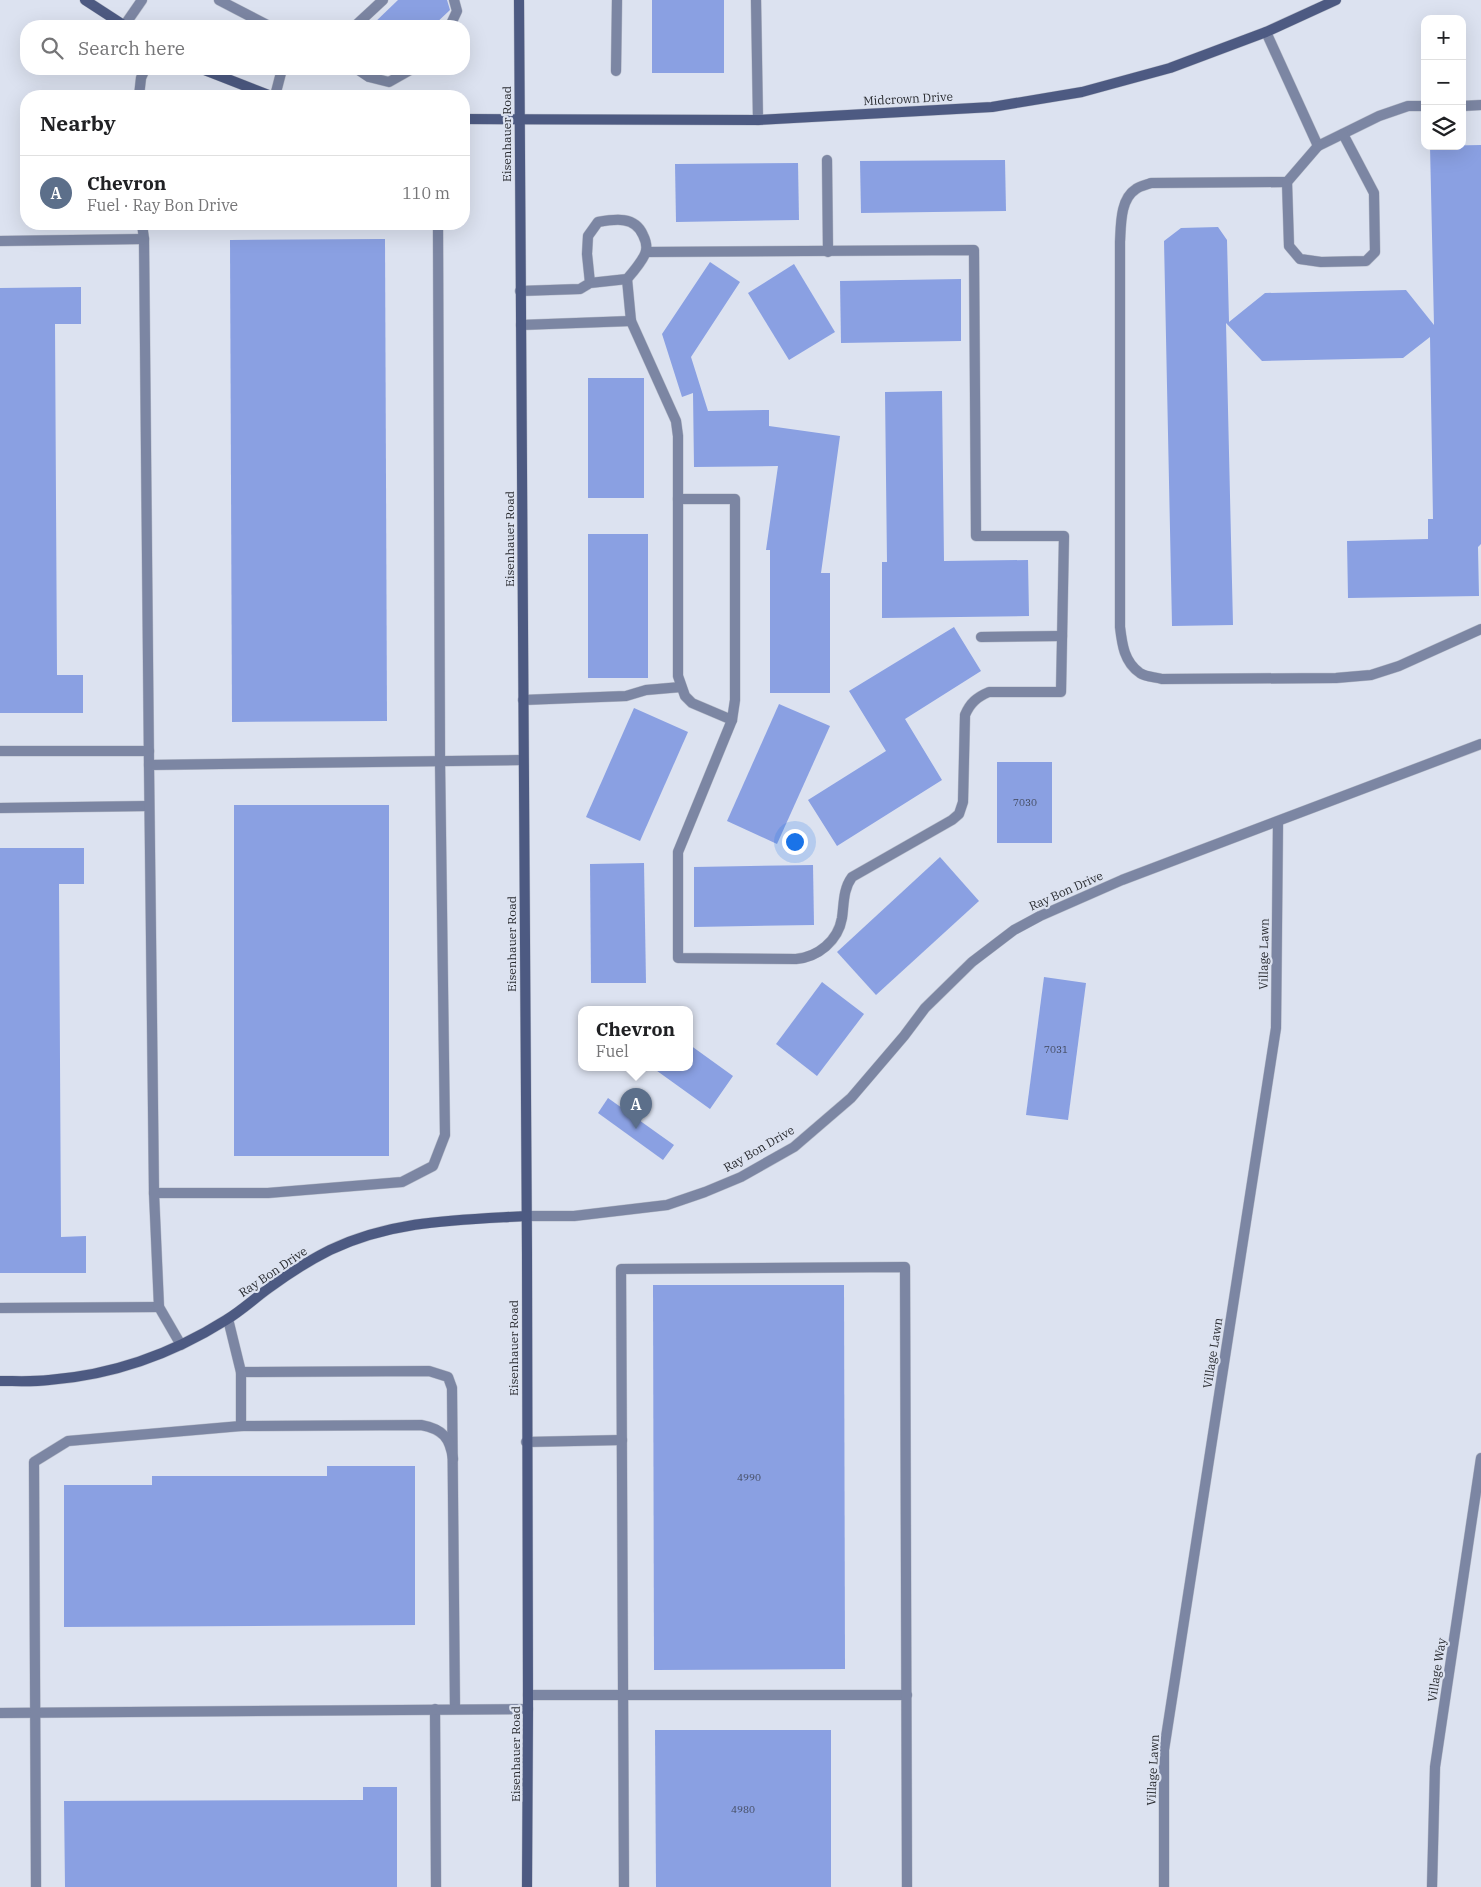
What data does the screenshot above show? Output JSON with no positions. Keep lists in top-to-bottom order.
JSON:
{
  "streets": {
    "main road": ["Midcrown Drive", "Eisenhauer Road", "Ray Bon Drive"],
    "street": ["Village Lawn", "Village Way"]
  },
  "crossings": [
    ["Midcrown Drive", "Eisenhauer Road"],
    ["Eisenhauer Road", "Ray Bon Drive"],
    ["Ray Bon Drive", "Village Lawn"]
  ],
  "house_numbers": [
    "7030",
    "7031",
    "4990",
    "4980"
  ],
  "page": {
    "map_buttons": ["+", "−"],
    "search": "Search here",
    "heading": "Nearby",
    "list": [
      {
        "mark": "A",
        "name": "Chevron",
        "note": "Fuel · Ray Bon Drive",
        "value": "110 m"
      }
    ],
    "popup": ["Chevron", "Fuel"],
    "pins": "A"
  }
}
